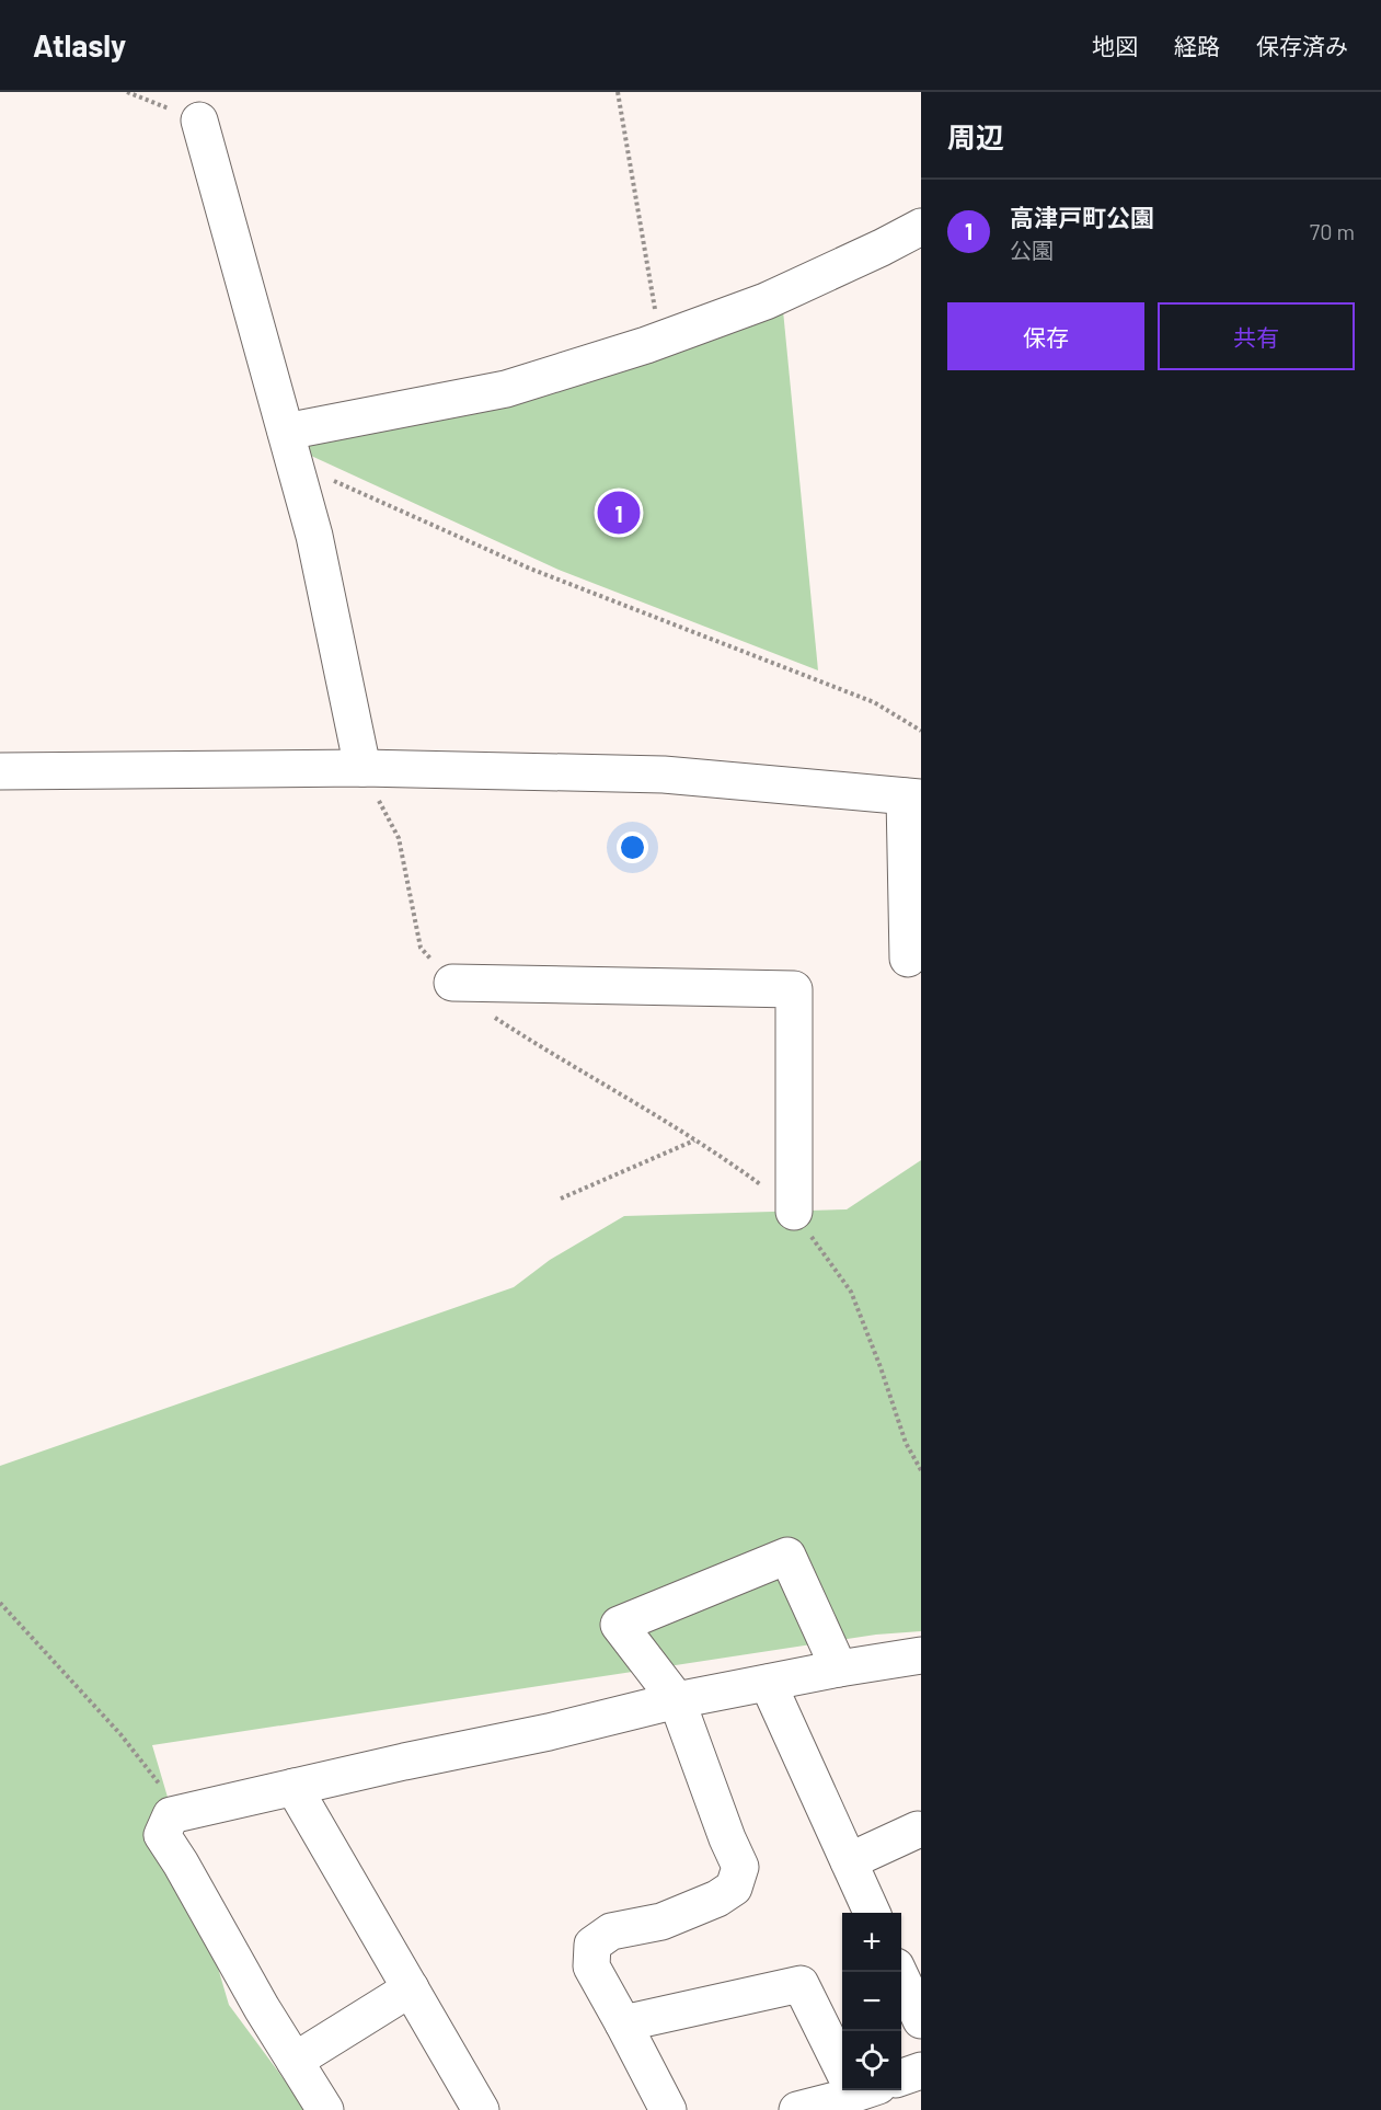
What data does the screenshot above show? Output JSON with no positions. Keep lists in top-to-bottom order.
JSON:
{
  "page": {
    "header": "Atlasly",
    "nav": ["地図", "経路", "保存済み"],
    "heading": "周辺",
    "list": [
      {
        "mark": "1",
        "name": "高津戸町公園",
        "note": "公園",
        "value": "70 m"
      }
    ],
    "buttons": ["保存", "共有"],
    "pins": "1",
    "map_buttons": ["+", "−"]
  }
}
